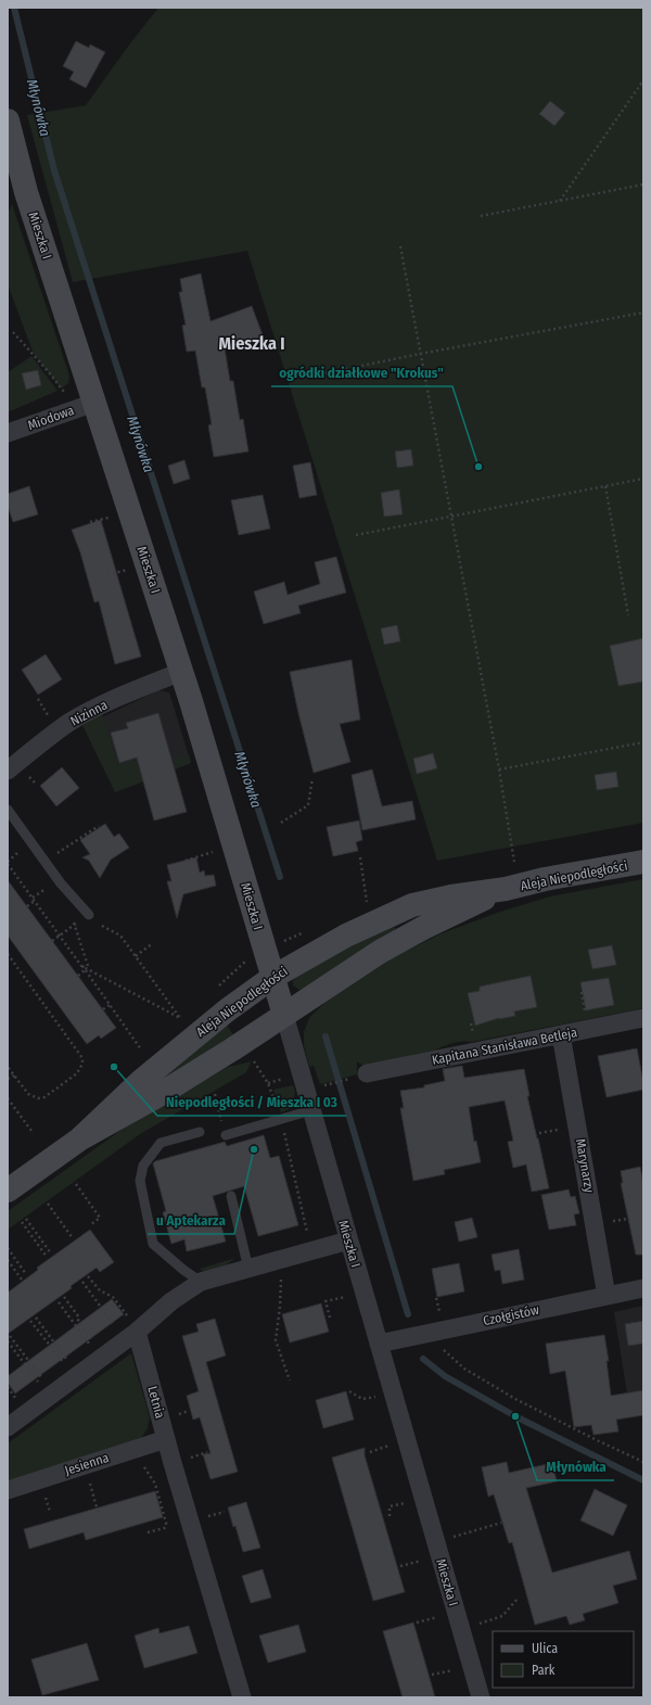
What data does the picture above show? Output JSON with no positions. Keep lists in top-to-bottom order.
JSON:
{
  "streets": {
    "street": [
      "Mieszka I",
      "Miodowa",
      "Nizinna",
      "Aleja Niepodległości",
      "Kapitana Stanisława Betleja",
      "Marynarzy",
      "Czołgistów",
      "Letnia",
      "Jesienna"
    ]
  },
  "crossings": [
    ["Mieszka I", "Miodowa"],
    ["Mieszka I", "Nizinna"],
    ["Mieszka I", "Aleja Niepodległości"],
    ["Mieszka I", "Czołgistów"],
    ["Kapitana Stanisława Betleja", "Marynarzy"],
    ["Marynarzy", "Czołgistów"],
    ["Letnia", "Jesienna"]
  ],
  "districts": ["Mieszka I"],
  "water": ["Młynówka"],
  "places": [
    "ogródki działkowe \"Krokus\"",
    "Niepodległości / Mieszka I 03",
    "u Aptekarza",
    "Młynówka"
  ],
  "legend": ["Ulica", "Park"]
}
